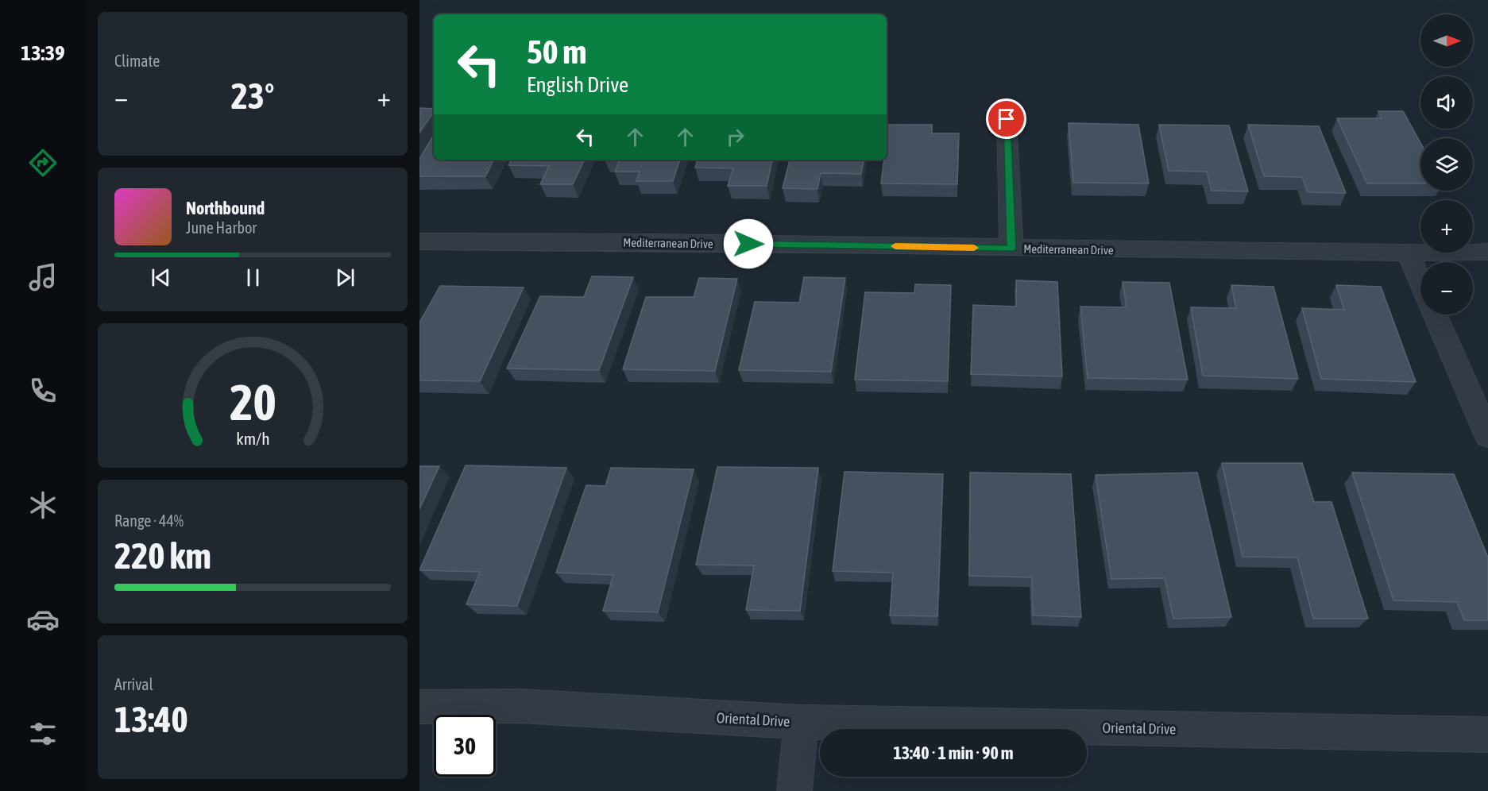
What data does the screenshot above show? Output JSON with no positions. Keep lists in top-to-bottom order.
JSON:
{
  "streets": {
    "street": ["Mediterranean Drive", "Oriental Drive"]
  },
  "north": "right",
  "page": {
    "tabs": "13:39",
    "tile": [
      "Climate",
      ["Range · 44%", "220 km"],
      ["Arrival", "13:40"]
    ],
    "map_buttons": ["+", "−"],
    "turn": ["50 m", "English Drive"],
    "heat": ["−", "23°", "+"],
    "song": ["Northbound", "June Harbor"],
    "limit": "30",
    "trip": "13:40 · 1 min · 90 m",
    "gauge": ["20", "km/h"]
  }
}
